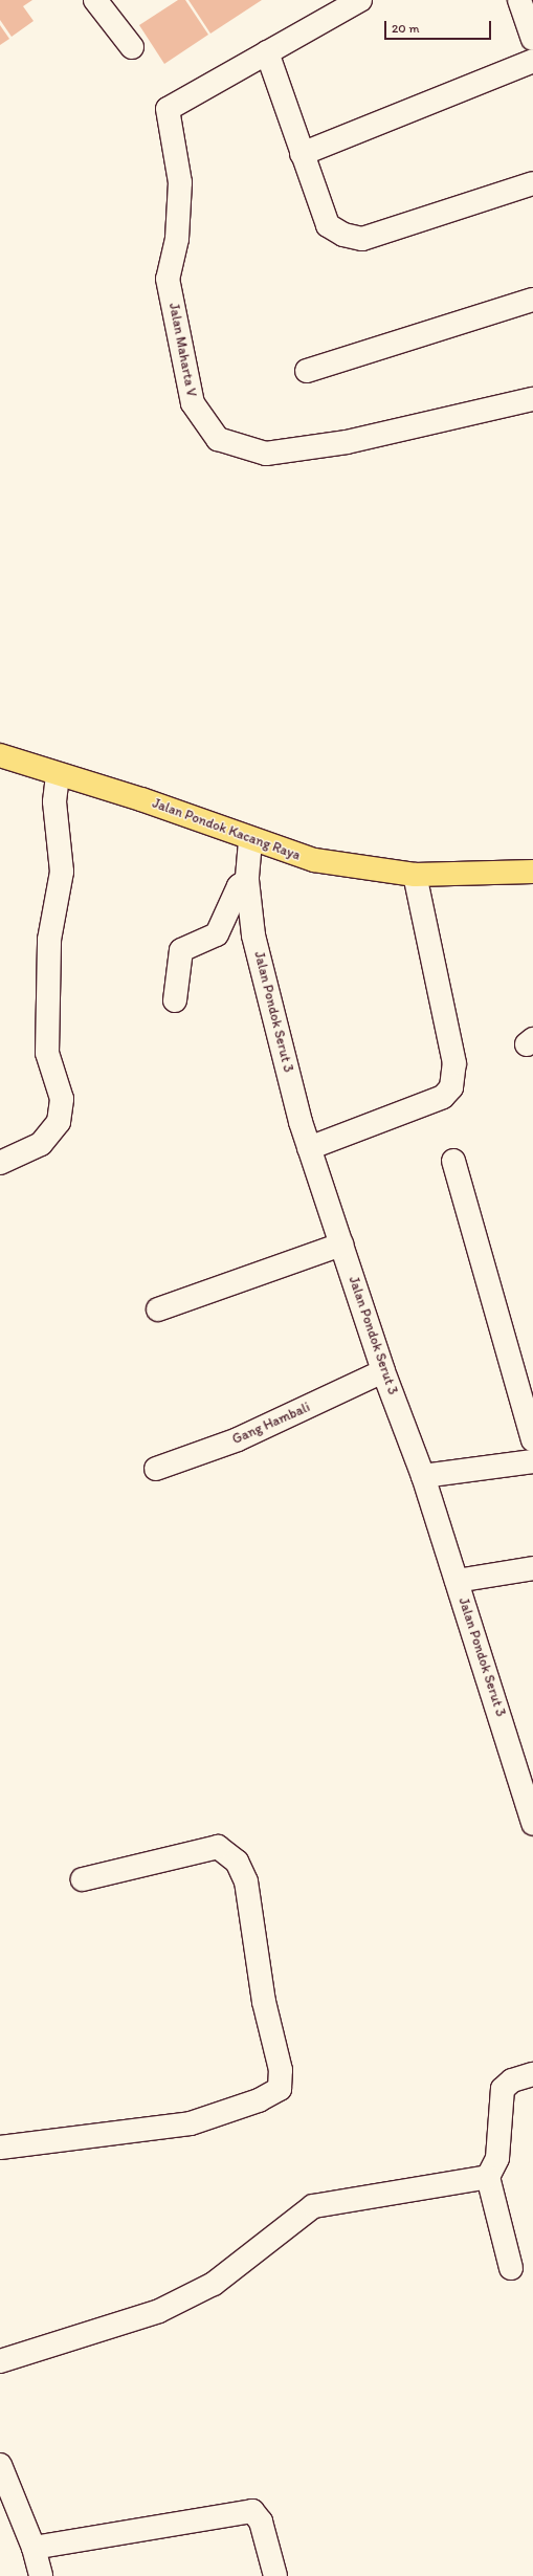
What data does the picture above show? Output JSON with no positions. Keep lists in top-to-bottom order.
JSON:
{
  "streets": {
    "main road": ["Jalan Pondok Kacang Raya"],
    "street": ["Jalan Maharta V", "Jalan Pondok Serut 3", "Gang Hambali"]
  },
  "crossings": [
    ["Jalan Pondok Kacang Raya", "Jalan Pondok Serut 3"],
    ["Jalan Pondok Serut 3", "Gang Hambali"]
  ],
  "scale_bar": "20 m"
}
